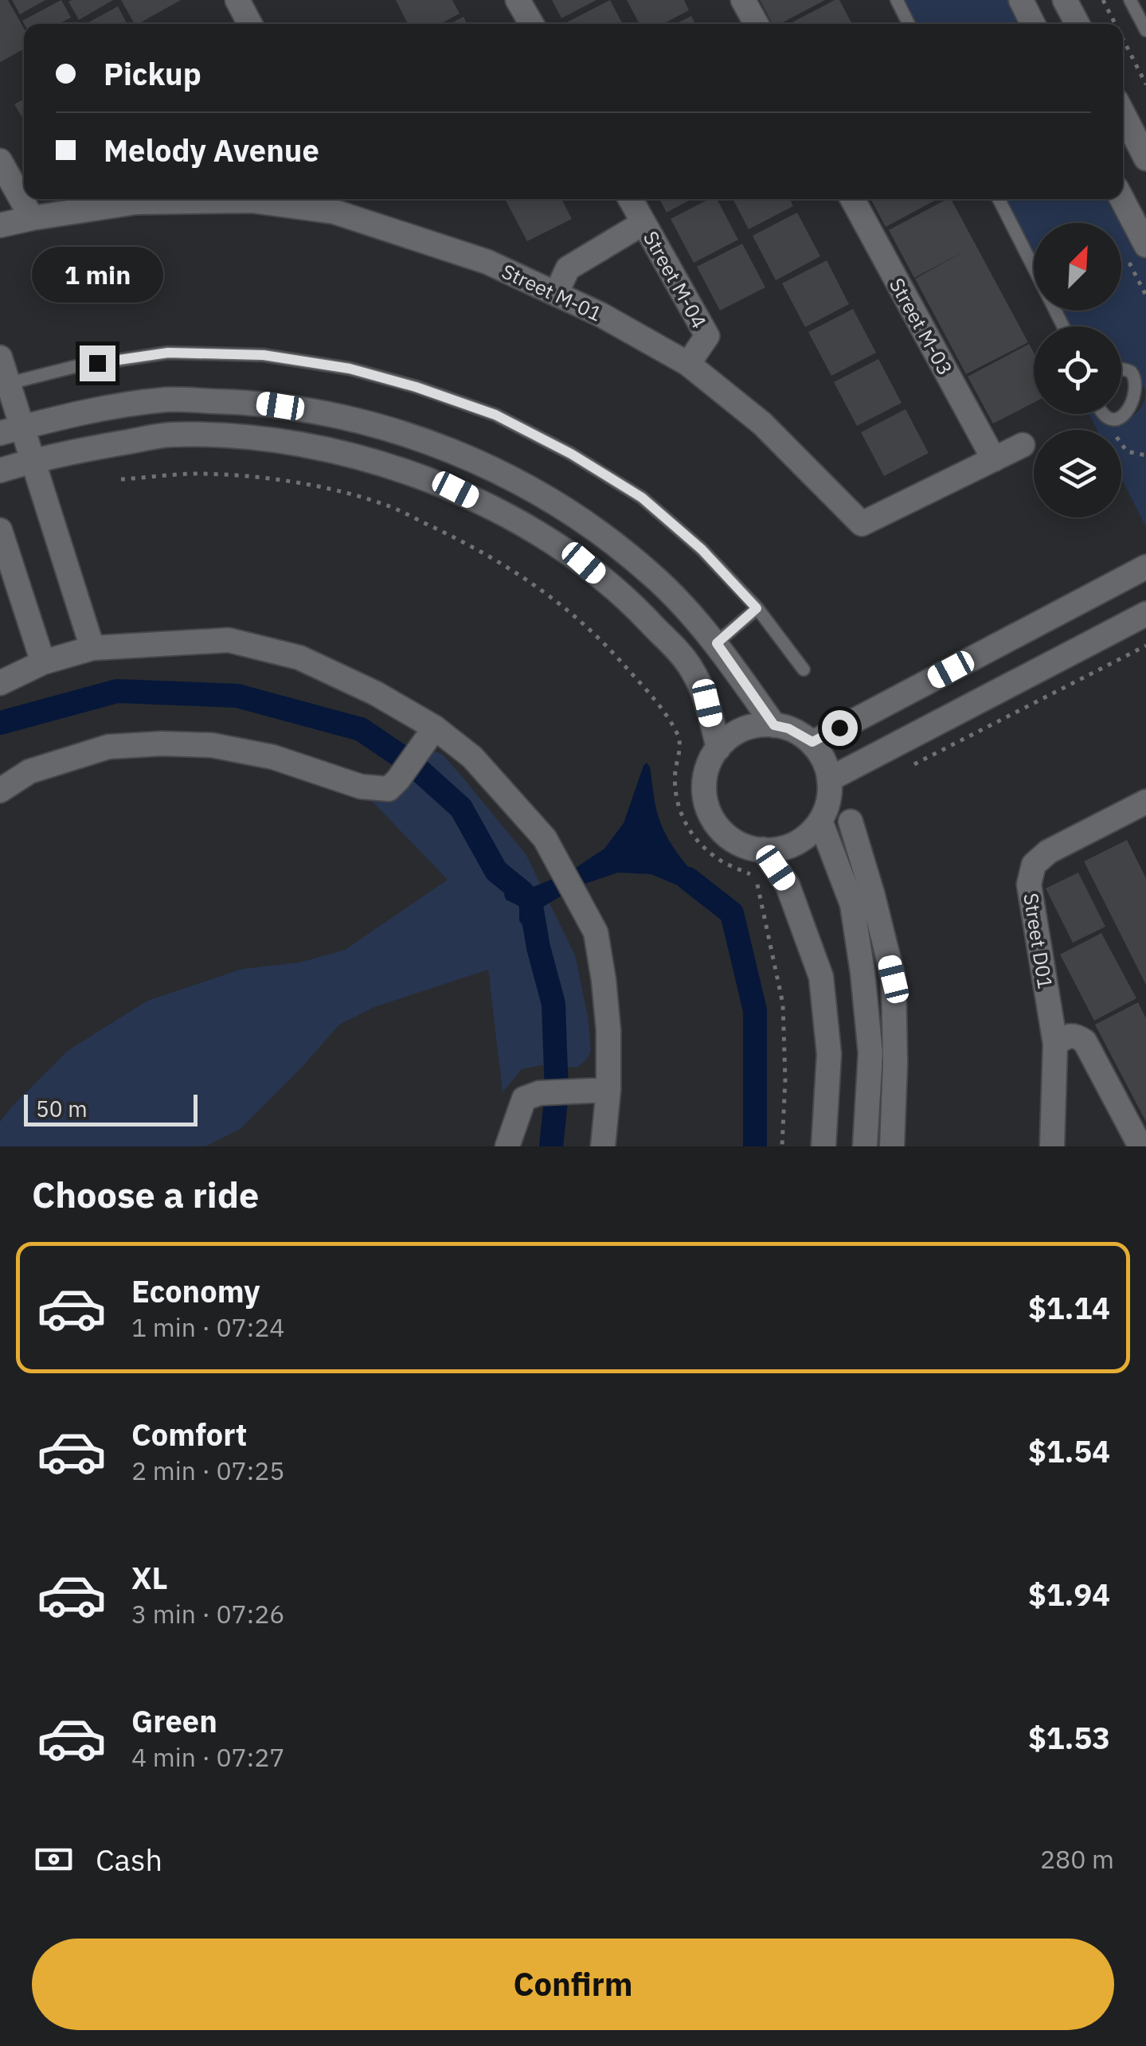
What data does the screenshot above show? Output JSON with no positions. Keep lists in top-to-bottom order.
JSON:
{
  "streets": {
    "street": [
      "Street M-04",
      "Street M-01",
      "Street M-03",
      "Street D01"
    ]
  },
  "crossings": [
    ["Street M-04", "Street M-01"],
    ["Street M-01", "Street M-03"]
  ],
  "scale_bar": "50 m",
  "north": "top right",
  "page": {
    "banner": ["Pickup", "Melody Avenue"],
    "bubble": "1 min",
    "scale": "50 m",
    "heading": "Choose a ride",
    "list": [
      {
        "name": "Economy",
        "note": "1 min · 07:24",
        "value": "$1.14"
      },
      {
        "name": "Comfort",
        "note": "2 min · 07:25",
        "value": "$1.54"
      },
      {
        "name": "XL",
        "note": "3 min · 07:26",
        "value": "$1.94"
      },
      {
        "name": "Green",
        "note": "4 min · 07:27",
        "value": "$1.53"
      }
    ],
    "pay": ["Cash", "280 m"],
    "buttons": "Confirm"
  }
}
